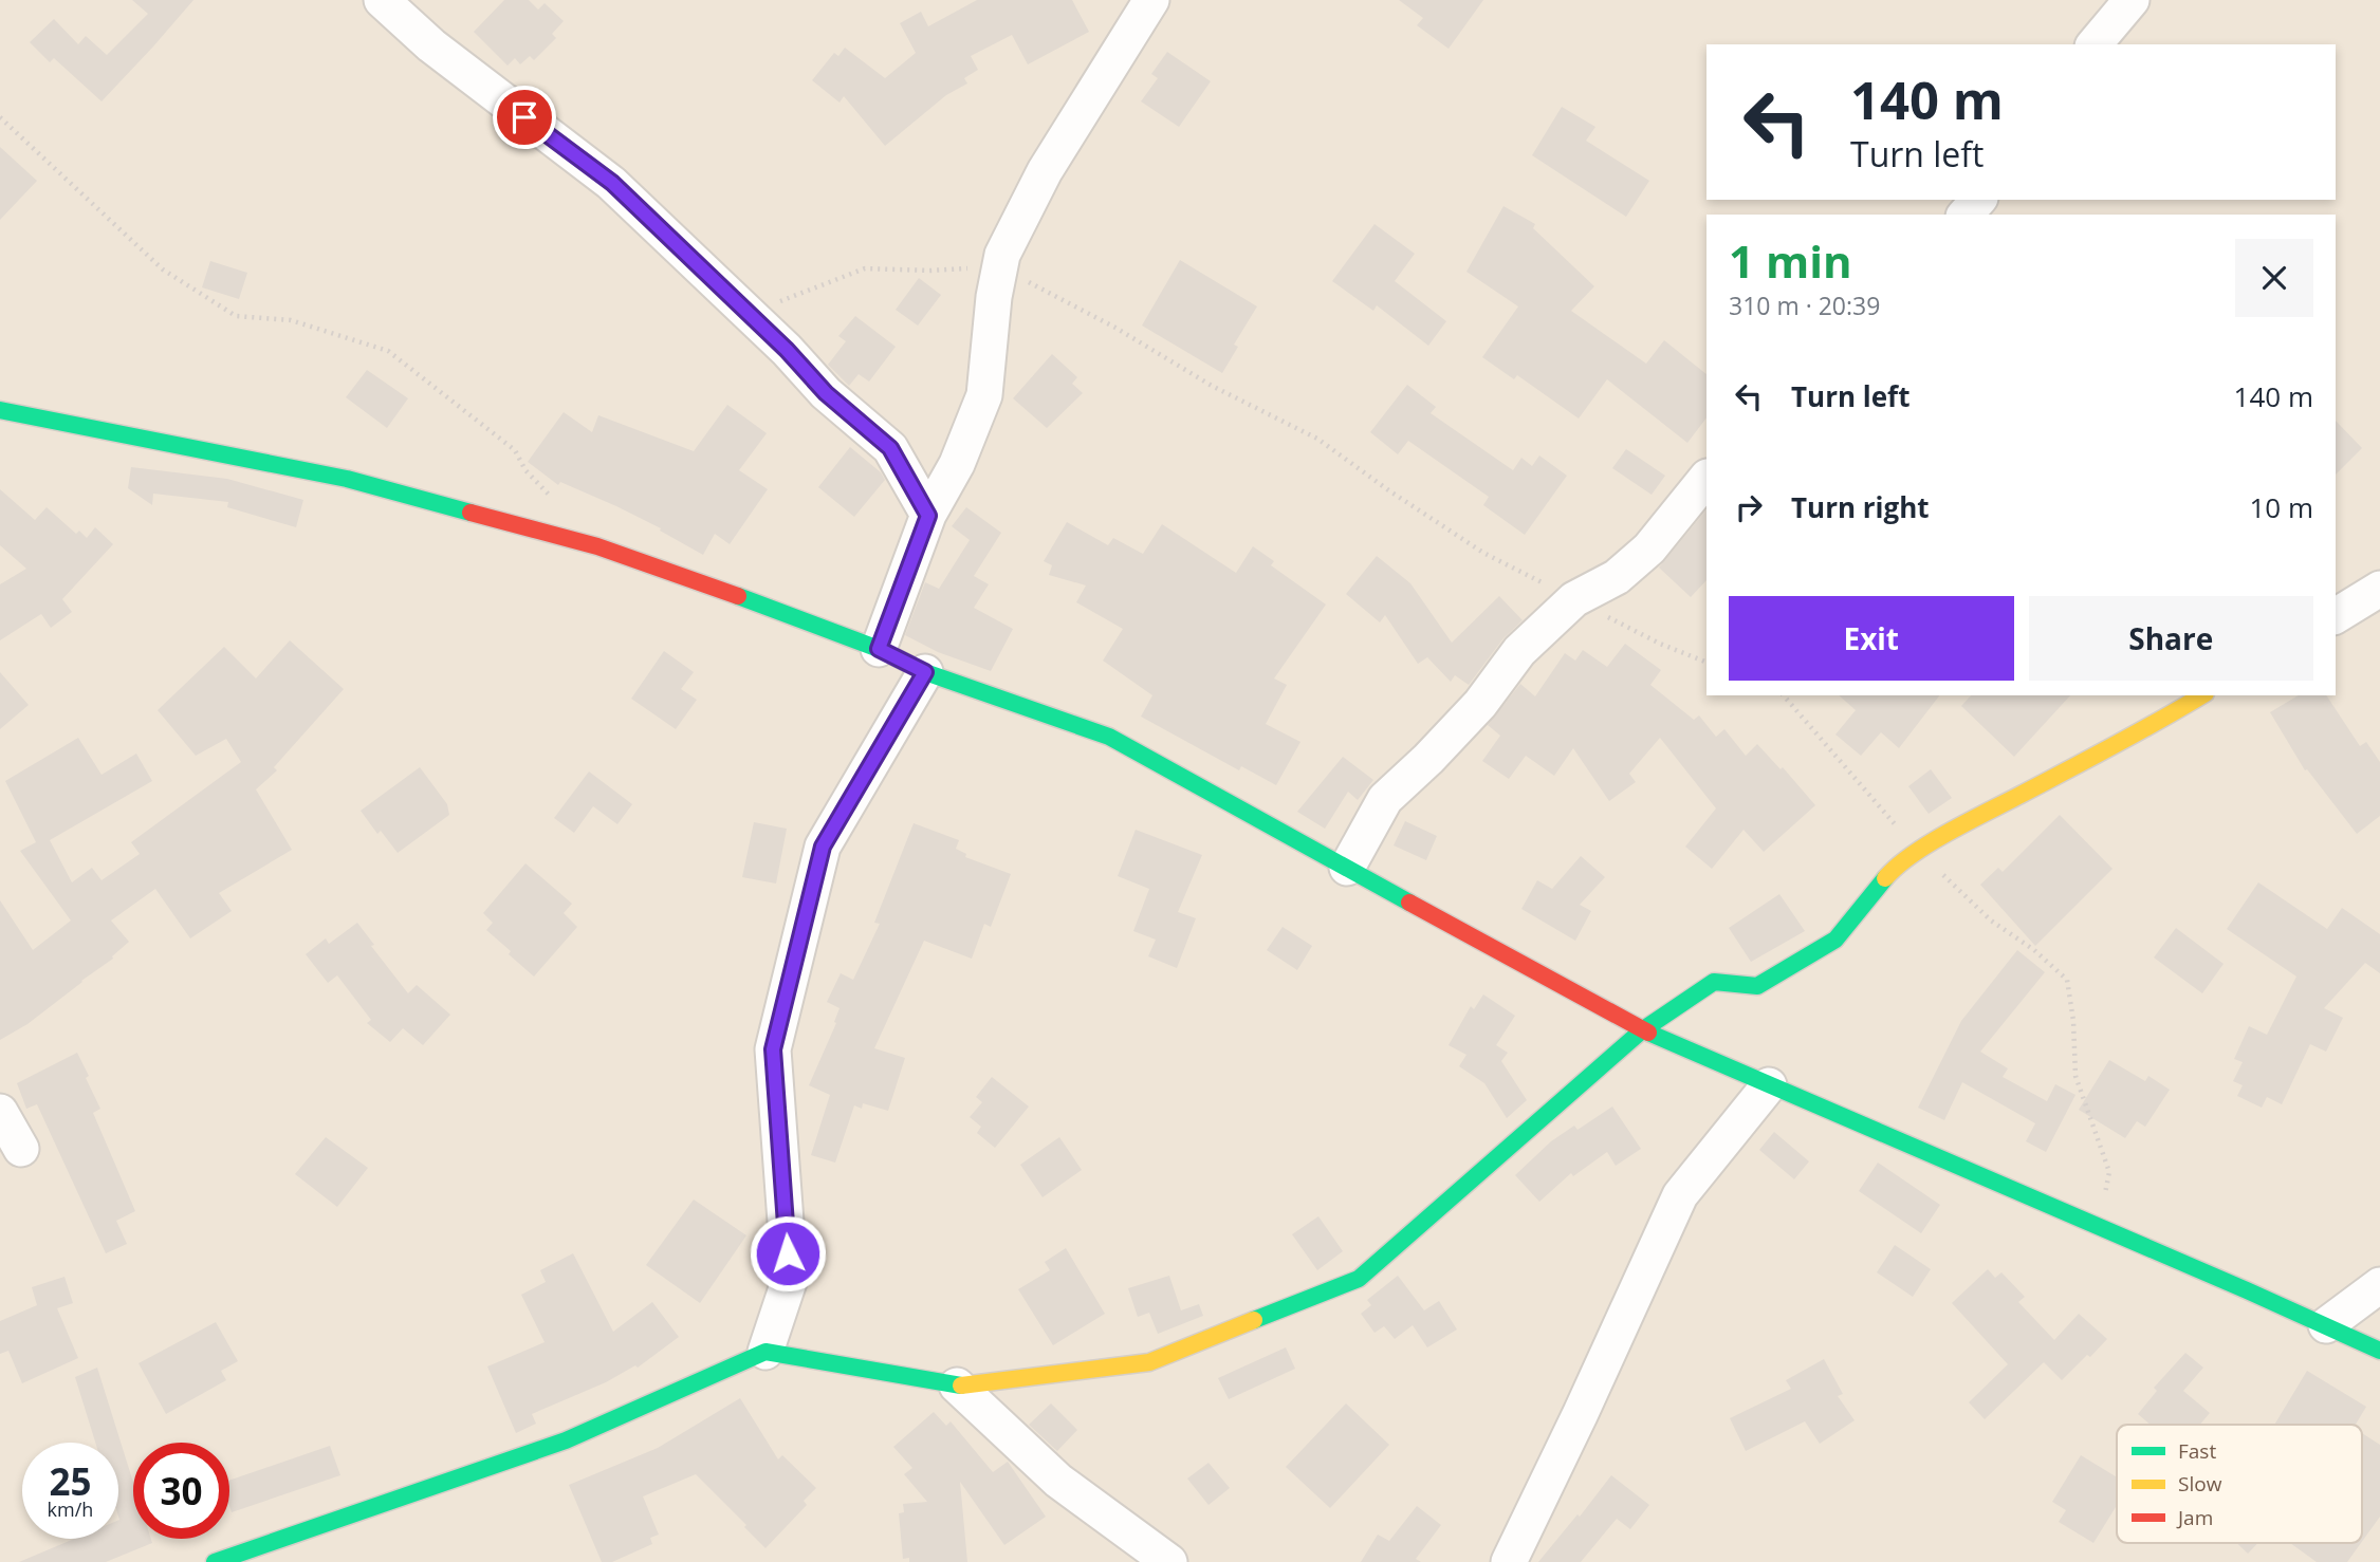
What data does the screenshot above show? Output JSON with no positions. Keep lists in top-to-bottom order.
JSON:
{
  "legend": ["Fast", "Slow", "Jam"],
  "page": {
    "turn": ["140 m", "Turn left"],
    "heading": ["1 min", "310 m · 20:39"],
    "list": [
      {
        "name": "Turn left",
        "value": "140 m"
      },
      {
        "name": "Turn right",
        "value": "10 m"
      }
    ],
    "buttons": ["Exit", "Share"],
    "speed": "25 km/h",
    "limit": "30"
  }
}
